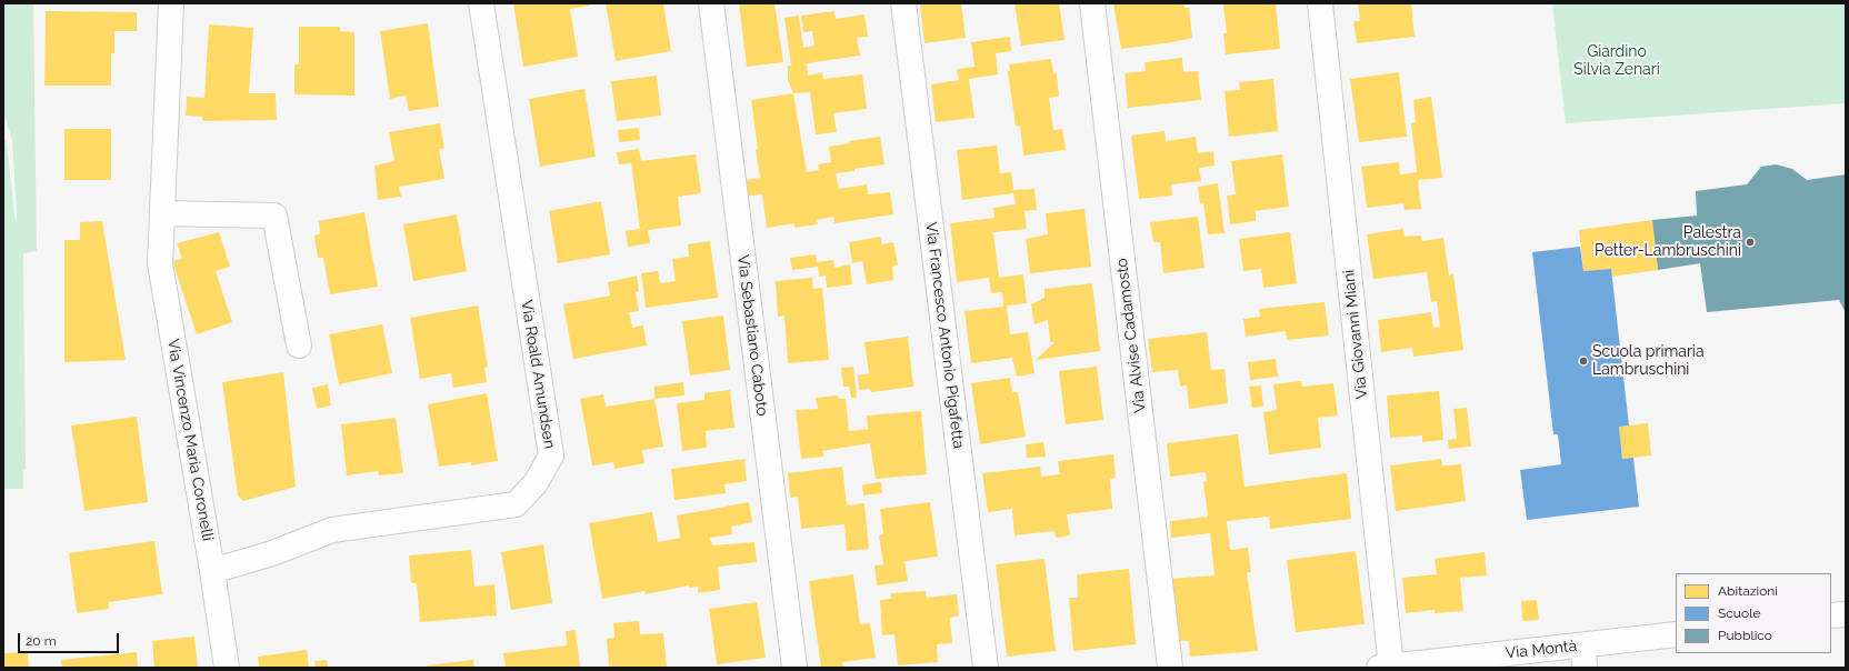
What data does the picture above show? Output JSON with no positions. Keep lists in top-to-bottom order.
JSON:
{
  "streets": {
    "street": [
      "Via Giovanni Miani",
      "Via Sebastiano Caboto",
      "Via Francesco Antonio Pigafetta",
      "Via Alvise Cadamosto",
      "Via Roald Amundsen",
      "Via Vincenzo Maria Coronelli",
      "Via Montà"
    ]
  },
  "crossings": [
    ["Via Giovanni Miani", "Via Montà"],
    ["Via Roald Amundsen", "Via Vincenzo Maria Coronelli"]
  ],
  "parks": ["Giardino Silvia Zenari"],
  "places": ["Palestra Petter-Lambruschini", "Scuola primaria Lambruschini"],
  "legend": ["Abitazioni", "Scuole", "Pubblico"],
  "scale_bar": "20 m"
}
